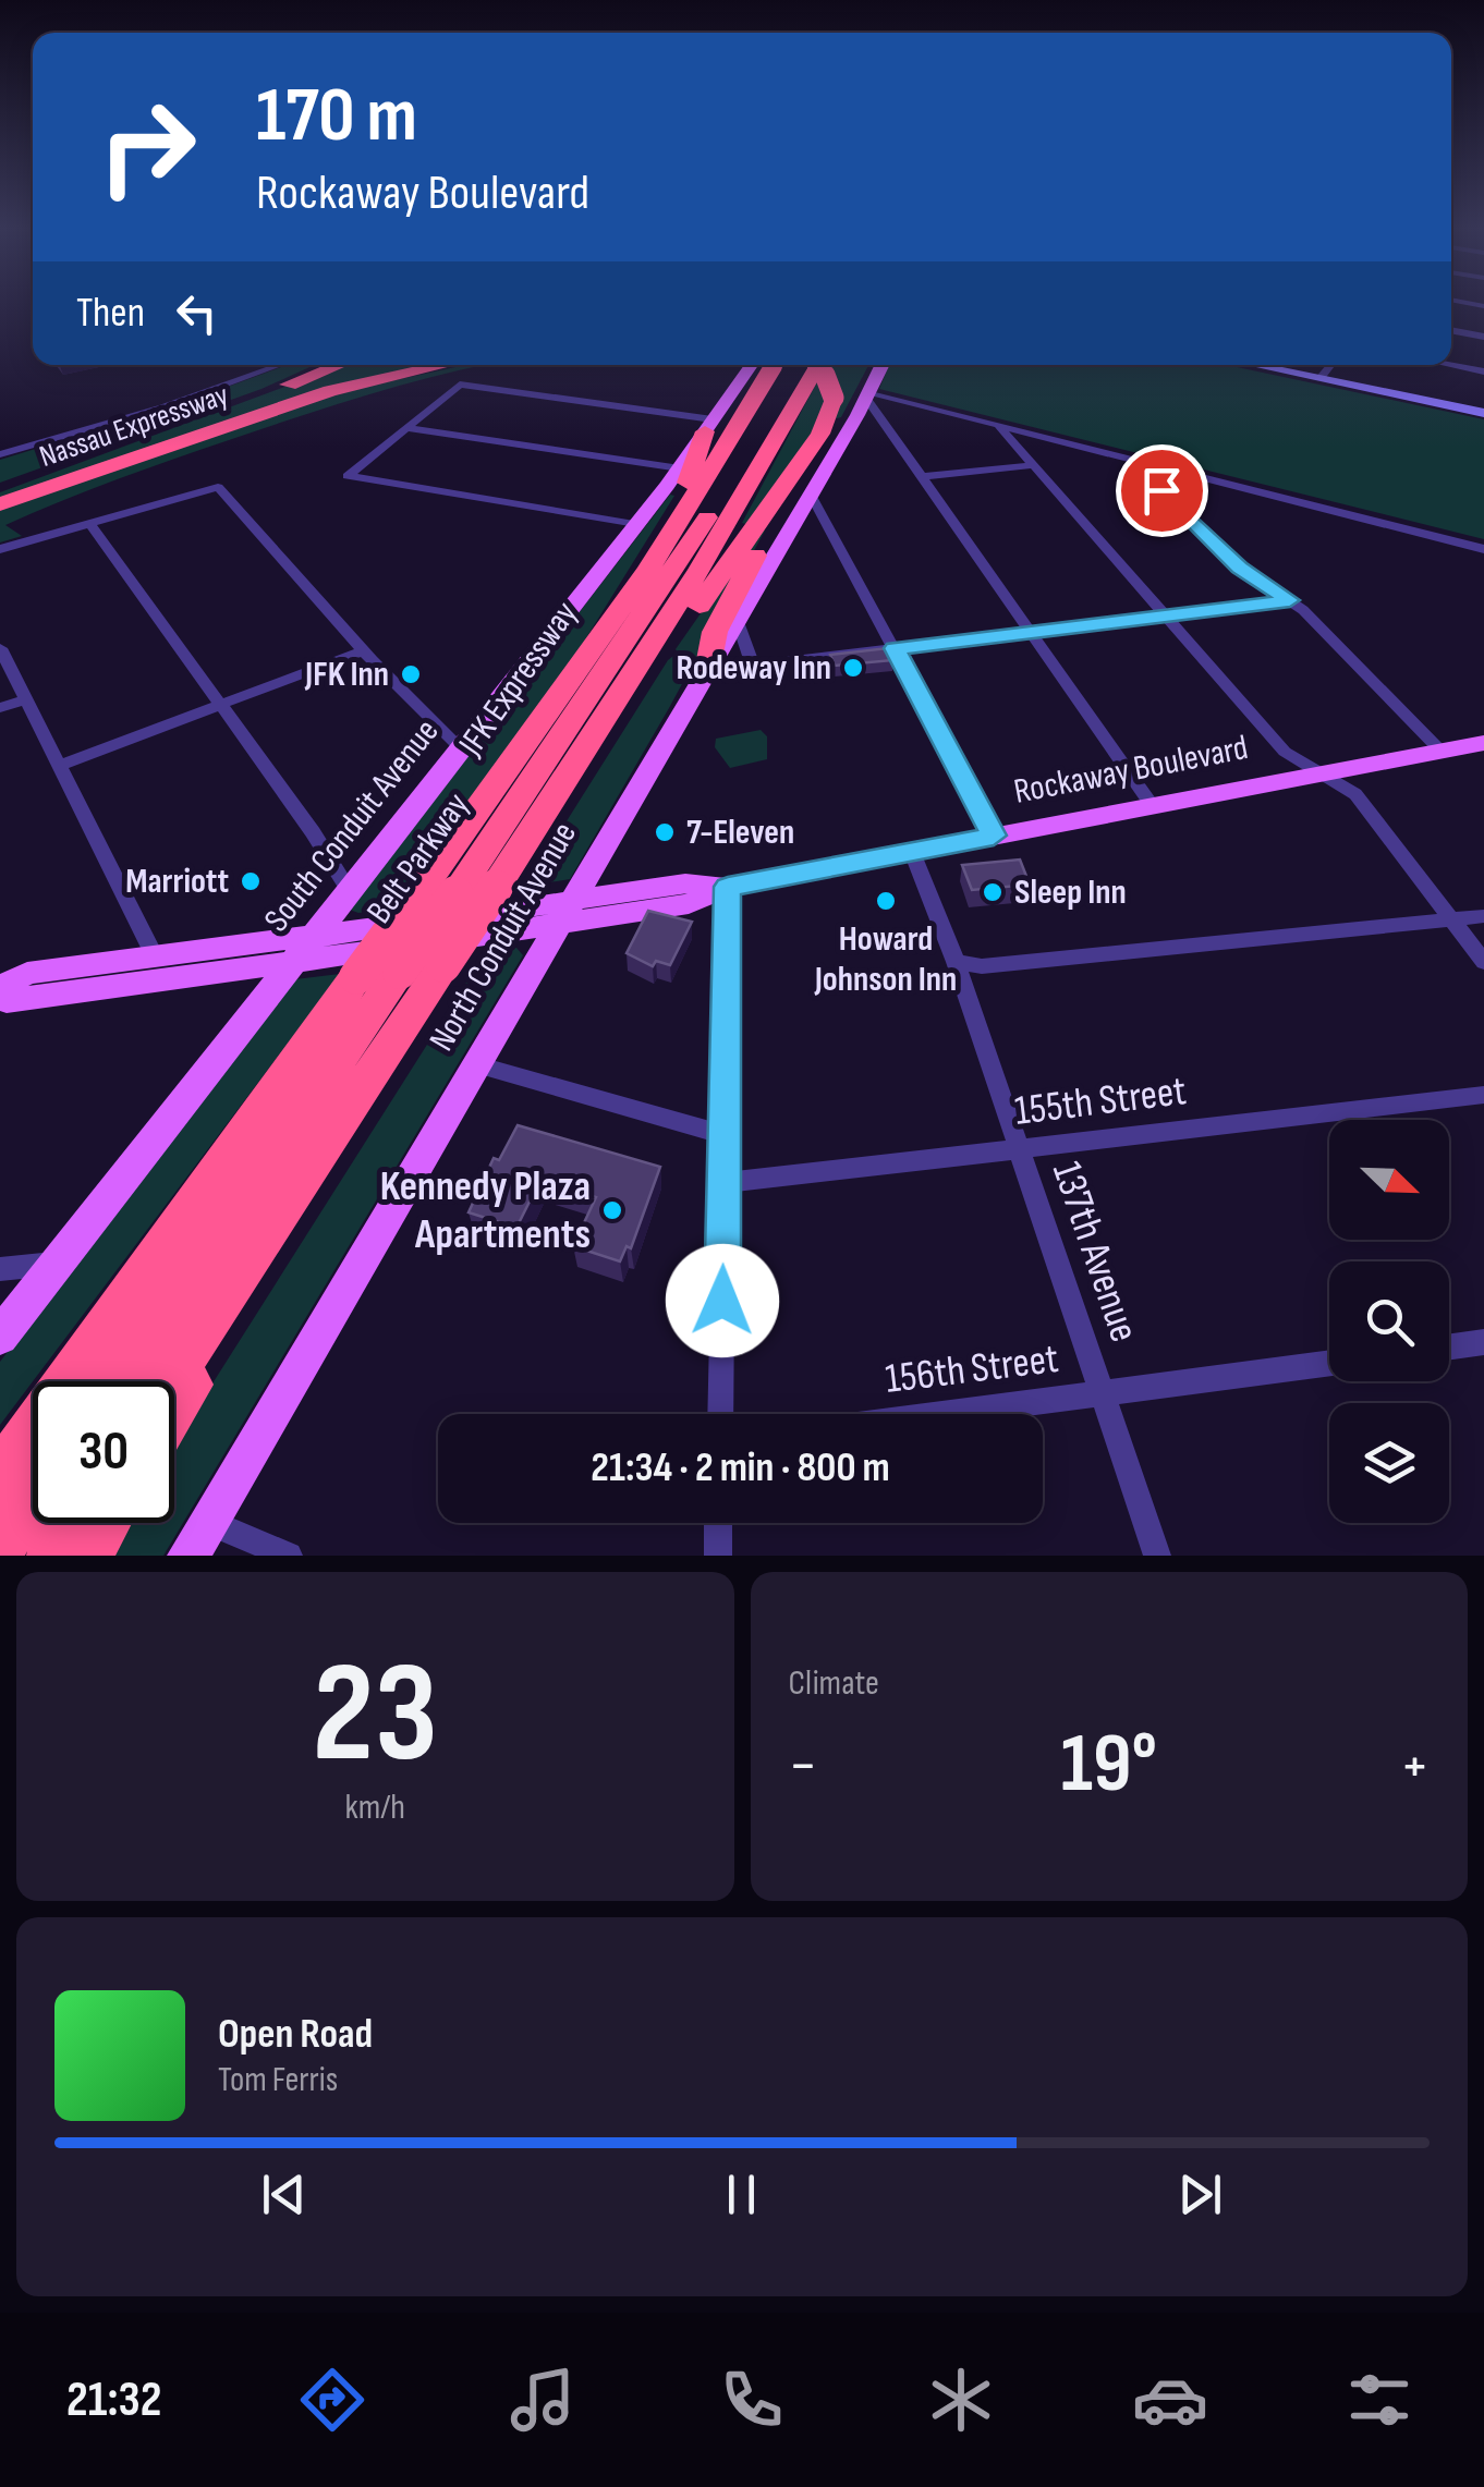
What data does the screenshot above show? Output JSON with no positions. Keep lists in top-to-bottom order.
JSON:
{
  "streets": {
    "highway": ["Nassau Expressway", "JFK Expressway", "Belt Parkway"],
    "main road": ["Rockaway Boulevard", "South Conduit Avenue", "North Conduit Avenue"],
    "street": ["155th Street", "137th Avenue", "156th Street"]
  },
  "crossings": [
    ["Rockaway Boulevard", "South Conduit Avenue"],
    ["Rockaway Boulevard", "North Conduit Avenue"],
    ["Rockaway Boulevard", "137th Avenue"],
    ["155th Street", "137th Avenue"],
    ["137th Avenue", "156th Street"]
  ],
  "places": [
    "Rodeway Inn",
    "JFK Inn",
    "7-Eleven",
    "Marriott",
    "Sleep Inn",
    "Howard Johnson Inn",
    "Kennedy Plaza Apartments"
  ],
  "north": "bottom right",
  "page": {
    "turn": ["170 m", "Rockaway Boulevard"],
    "then": "Then",
    "limit": "30",
    "trip": "21:34 · 2 min · 800 m",
    "tile": [
      ["23", "km/h"],
      "Climate"
    ],
    "heat": ["−", "19°", "+"],
    "song": ["Open Road", "Tom Ferris"],
    "tabs": "21:32"
  }
}
